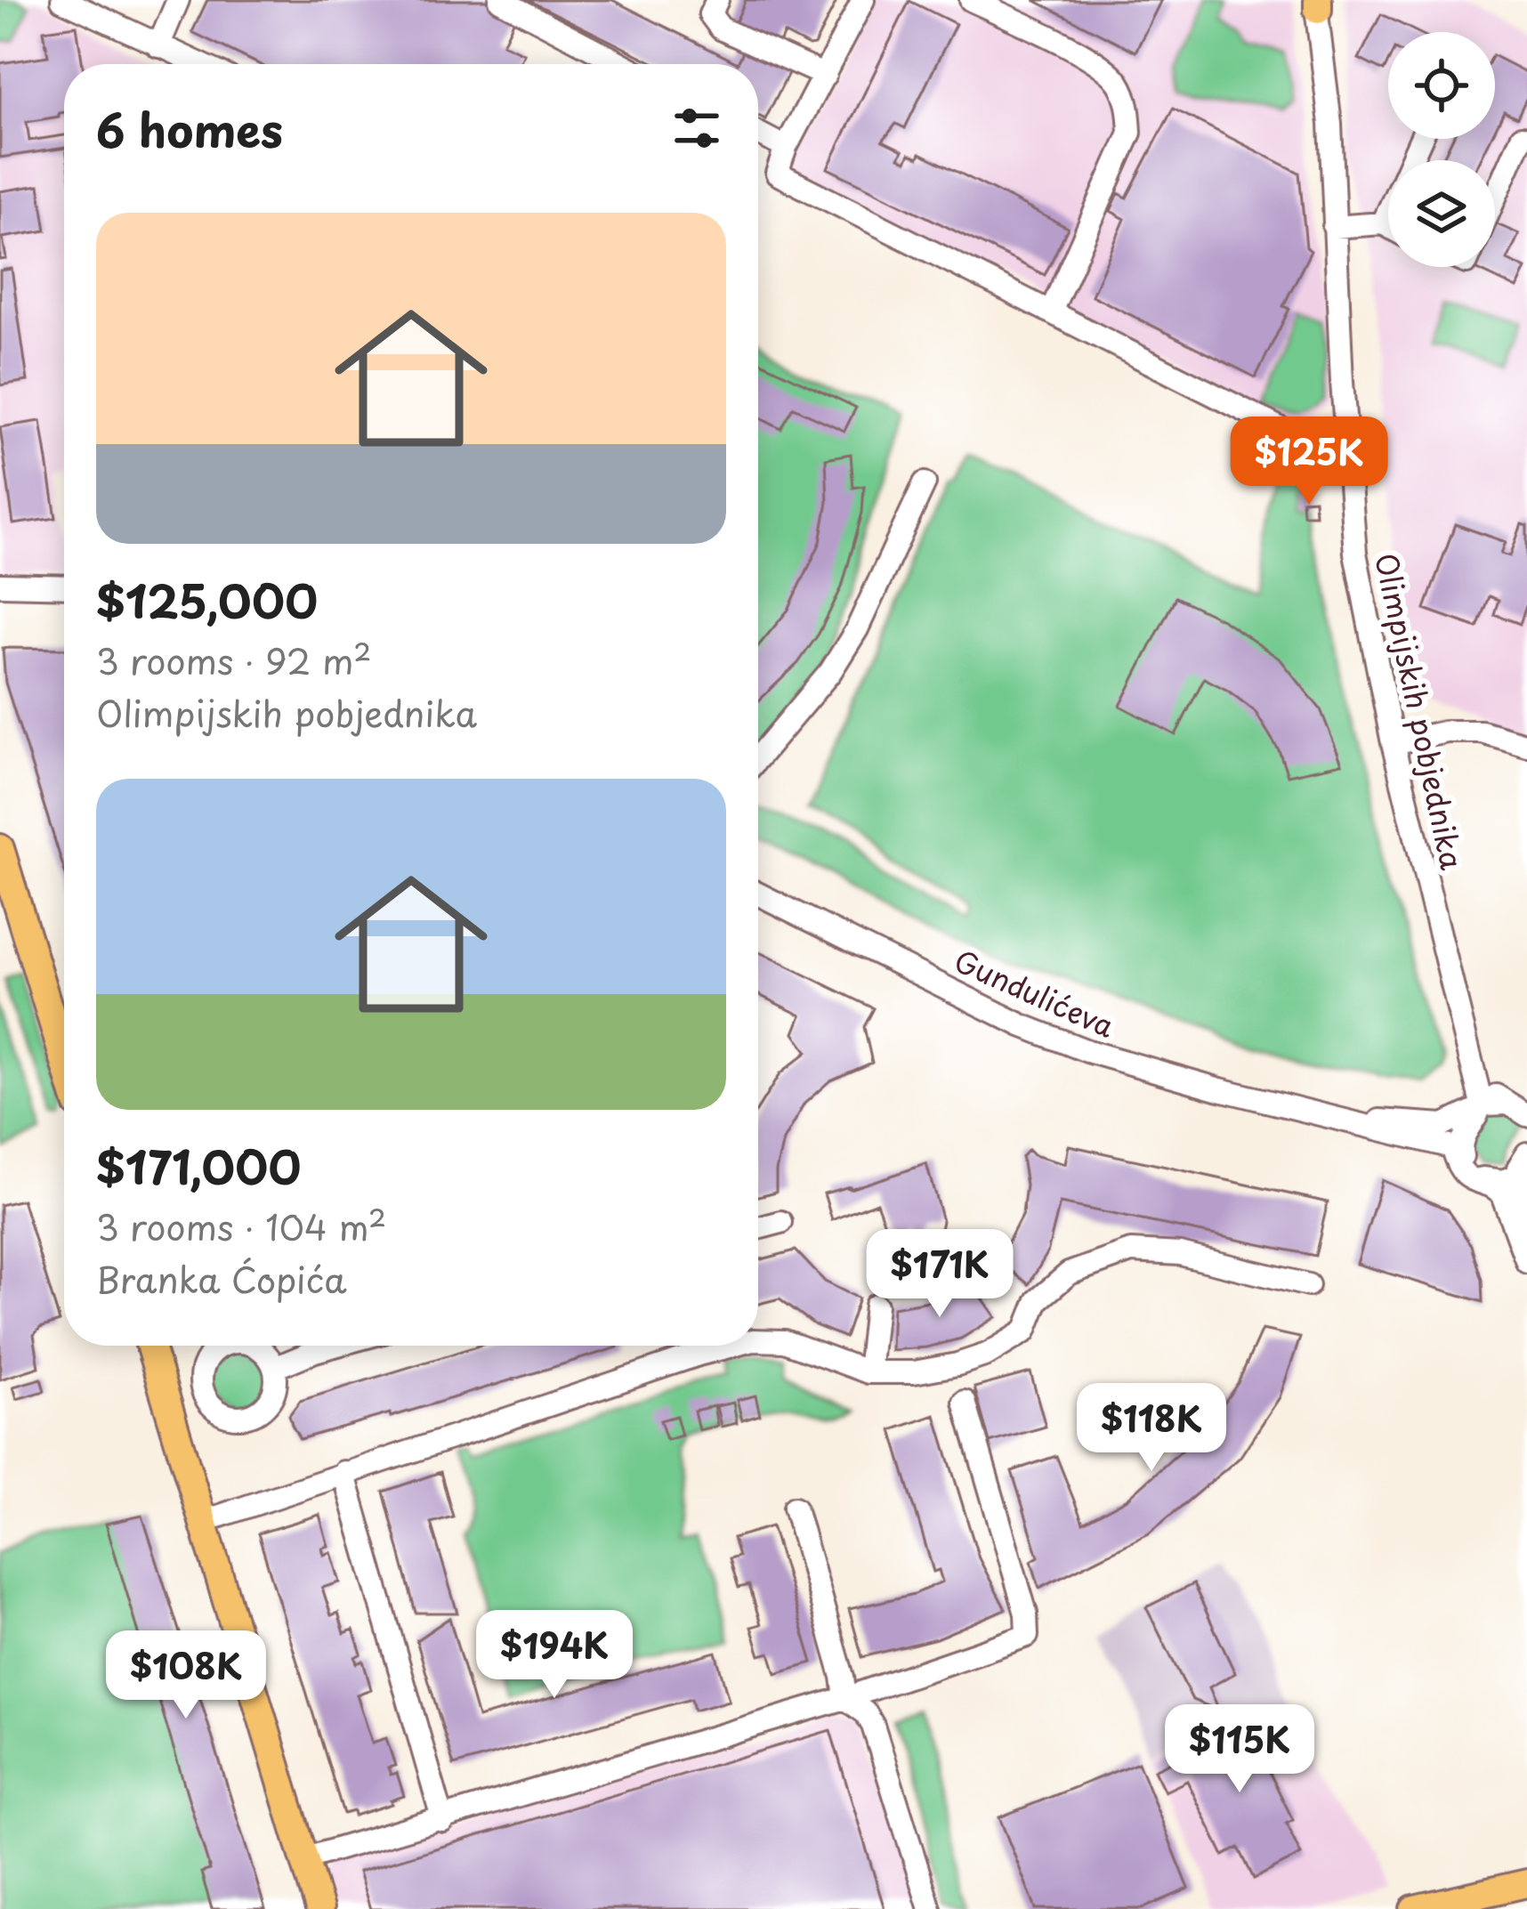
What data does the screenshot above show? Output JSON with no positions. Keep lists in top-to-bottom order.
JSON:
{
  "streets": {
    "street": ["Olimpijskih pobjednika", "Gundulićeva"]
  },
  "crossings": [
    ["Olimpijskih pobjednika", "Gundulićeva"]
  ],
  "page": {
    "heading": "6 homes",
    "list": [
      {
        "name": "$125,000",
        "note": "3 rooms · 92 m² · Olimpijskih pobjednika"
      },
      {
        "name": "$171,000",
        "note": "3 rooms · 104 m² · Branka Ćopića"
      }
    ],
    "price": [
      "$125K",
      "$171K",
      "$118K",
      "$194K",
      "$108K",
      "$115K"
    ]
  }
}
